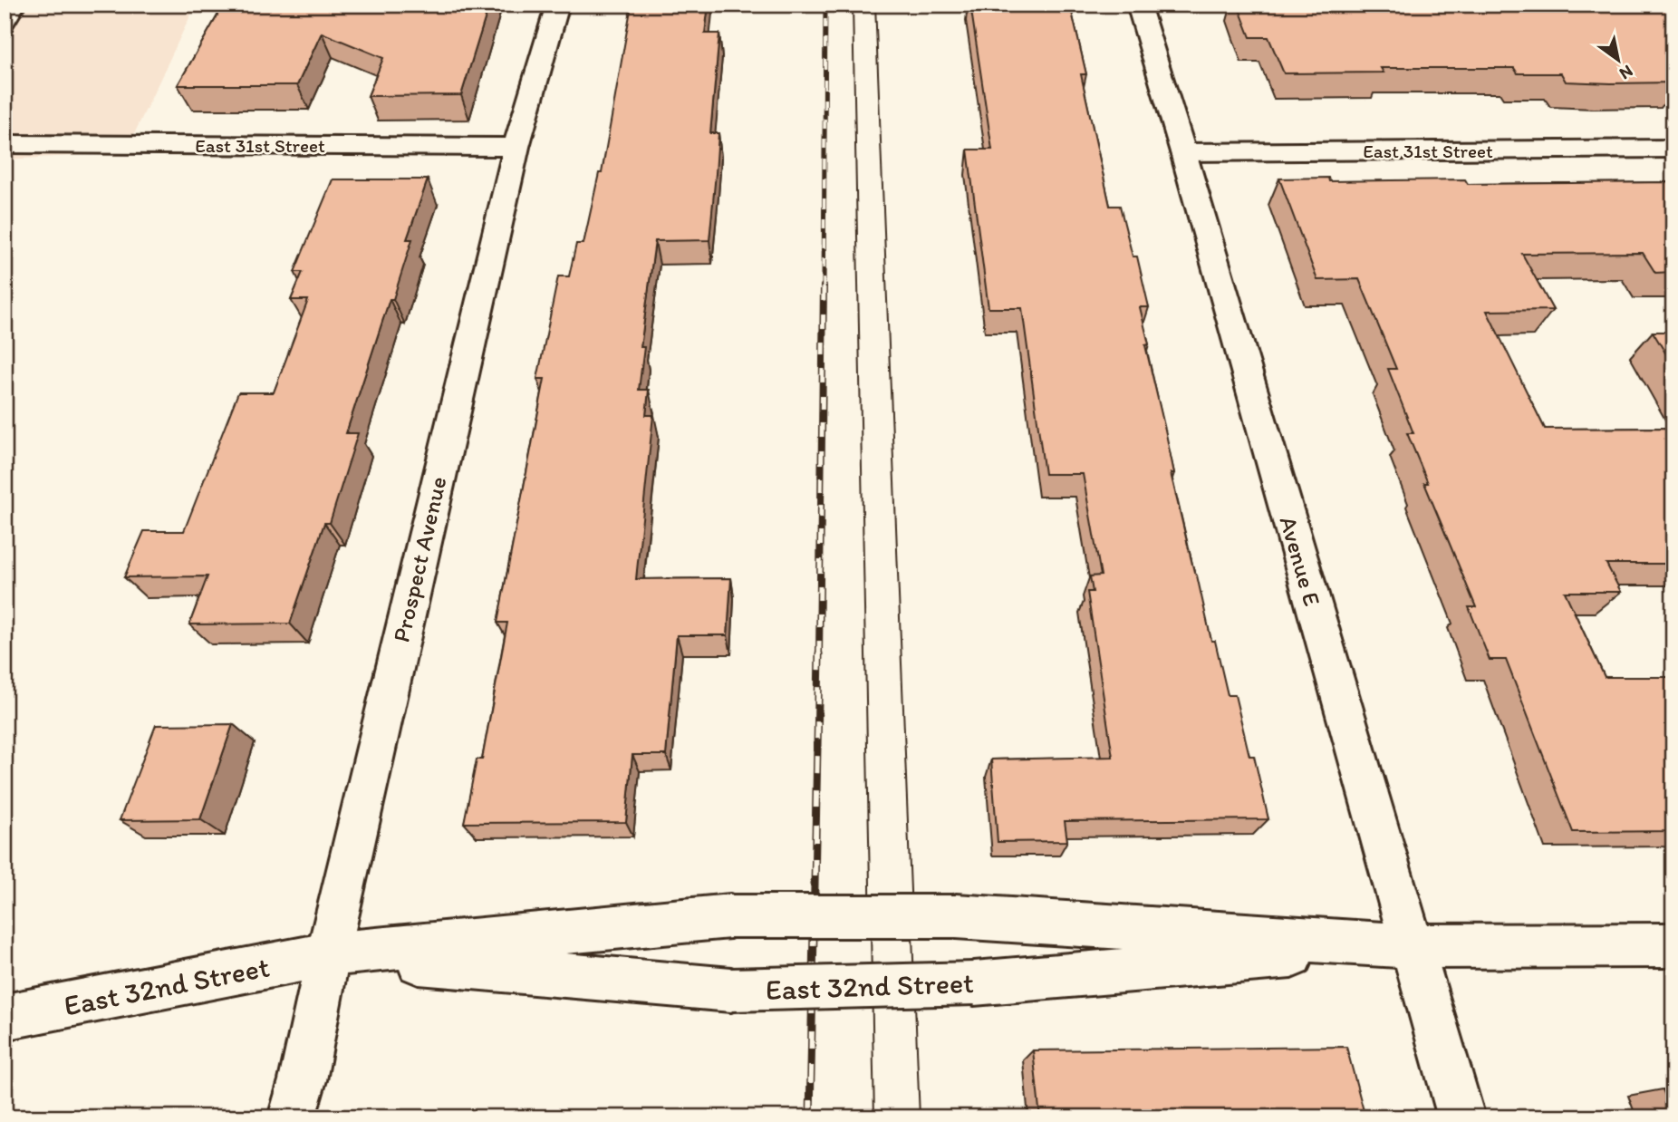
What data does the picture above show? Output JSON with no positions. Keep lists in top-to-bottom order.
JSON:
{
  "streets": {
    "street": [
      "East 31st Street",
      "Prospect Avenue",
      "Avenue E",
      "East 32nd Street"
    ]
  },
  "crossings": [
    ["East 31st Street", "Prospect Avenue"],
    ["East 31st Street", "Avenue E"],
    ["Prospect Avenue", "East 32nd Street"],
    ["Avenue E", "East 32nd Street"]
  ],
  "north": "bottom right"
}
